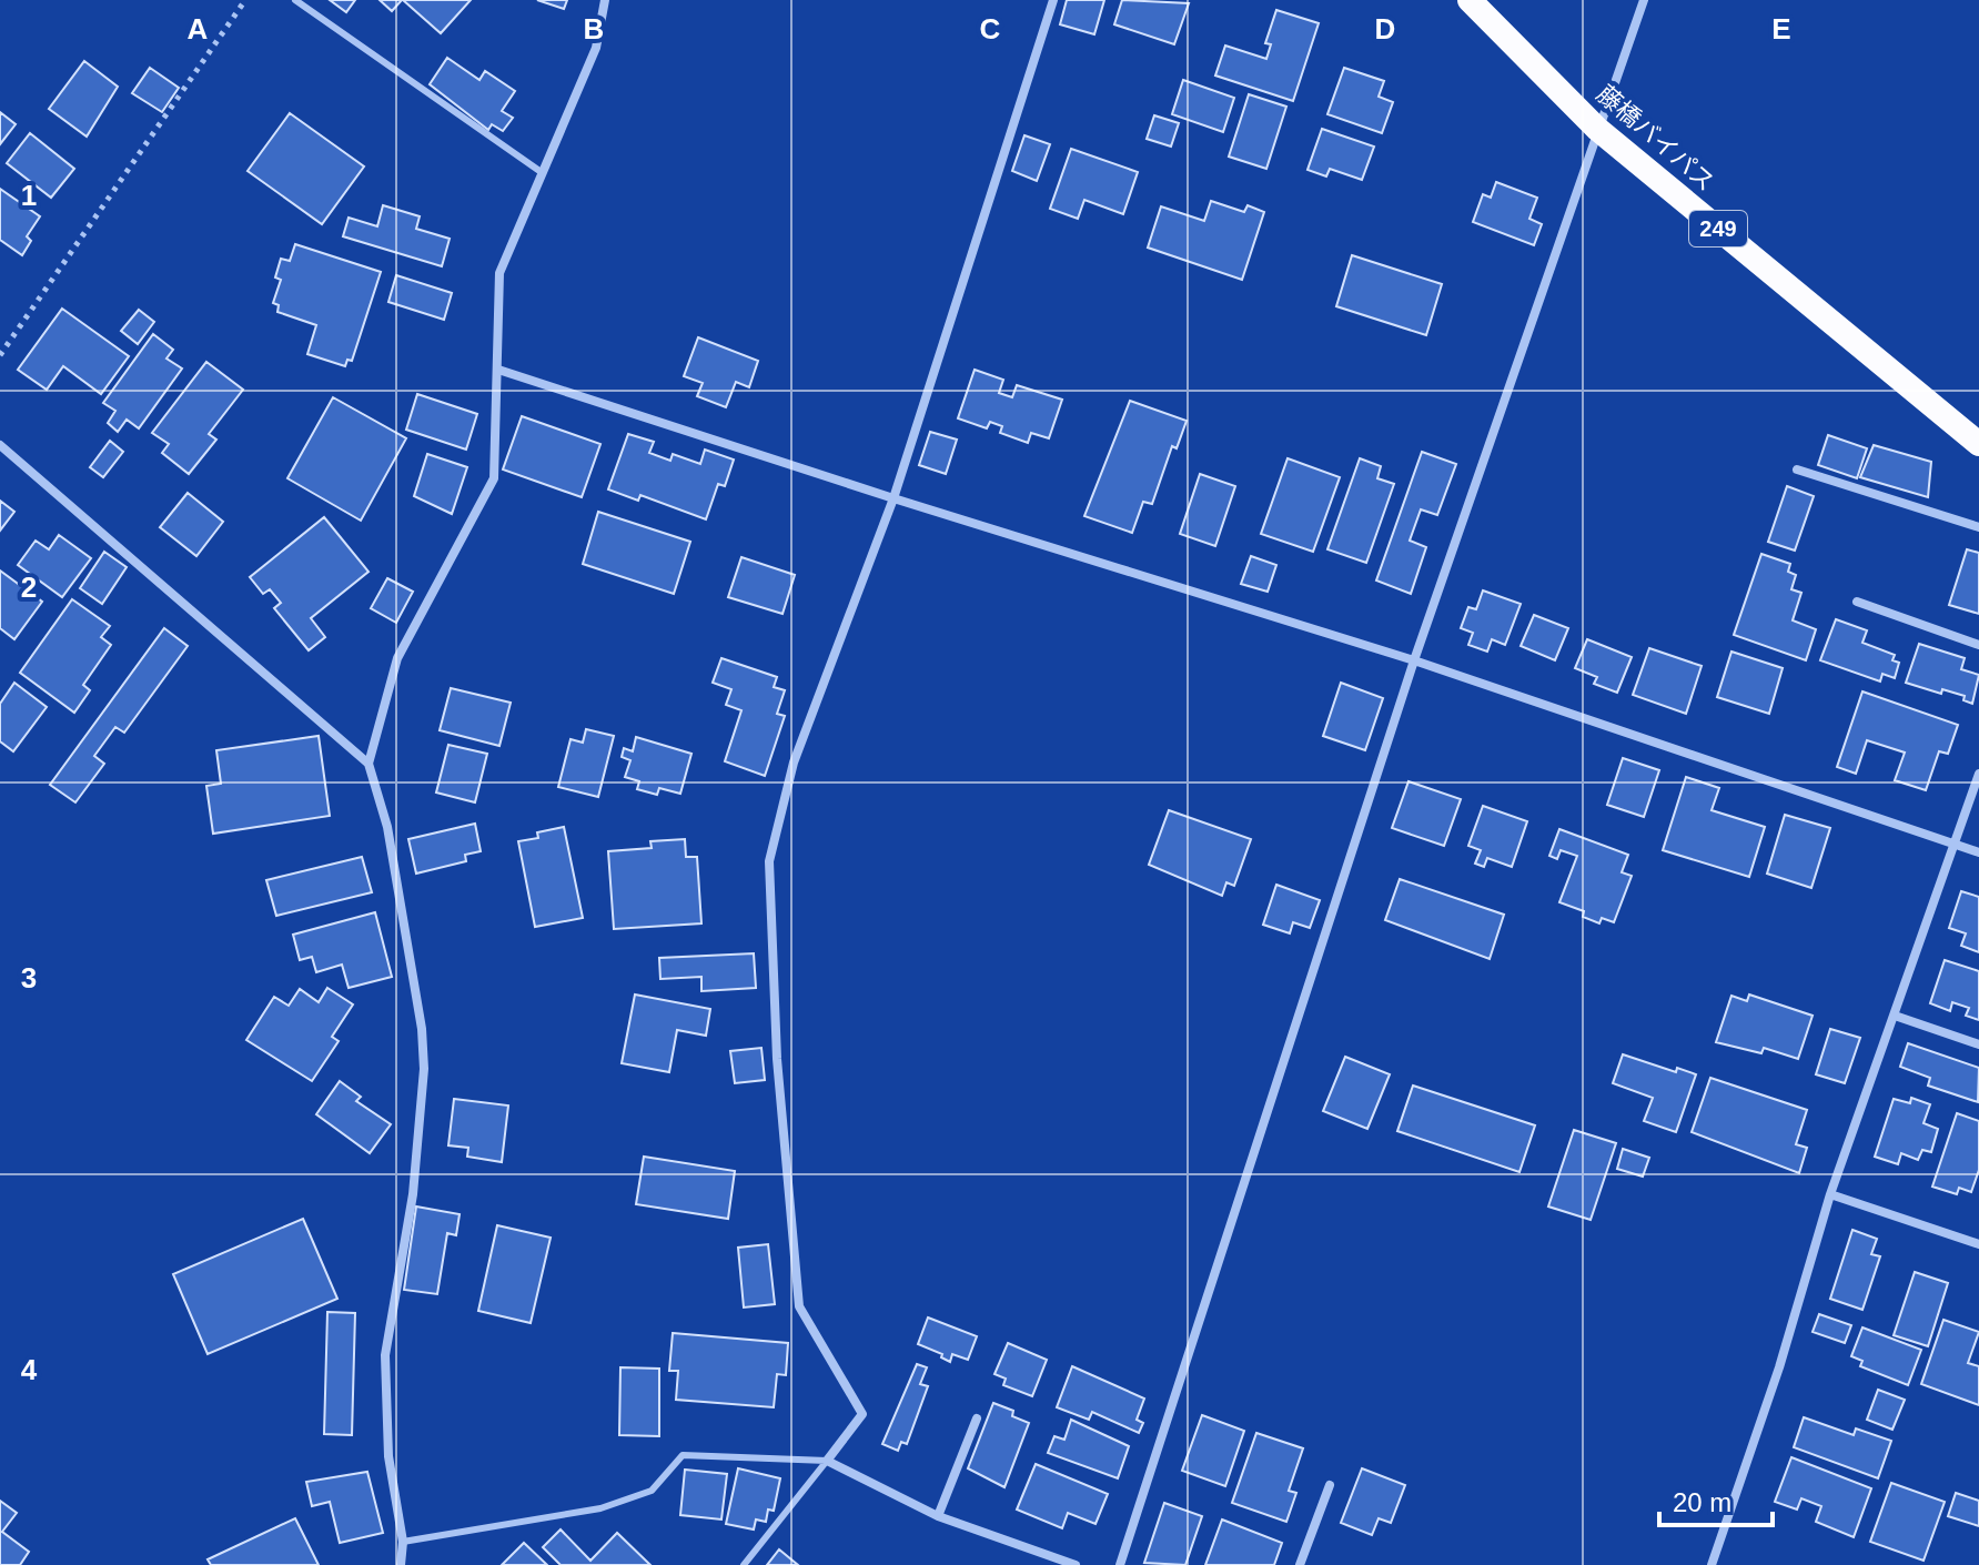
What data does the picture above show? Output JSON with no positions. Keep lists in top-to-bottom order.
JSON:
{
  "streets": {
    "highway": ["藤橋バイパス", "249"]
  },
  "scale_bar": "20 m",
  "grid": {
    "columns": [
      "A",
      "B",
      "C",
      "D",
      "E"
    ],
    "rows": [
      "1",
      "2",
      "3",
      "4"
    ]
  }
}
